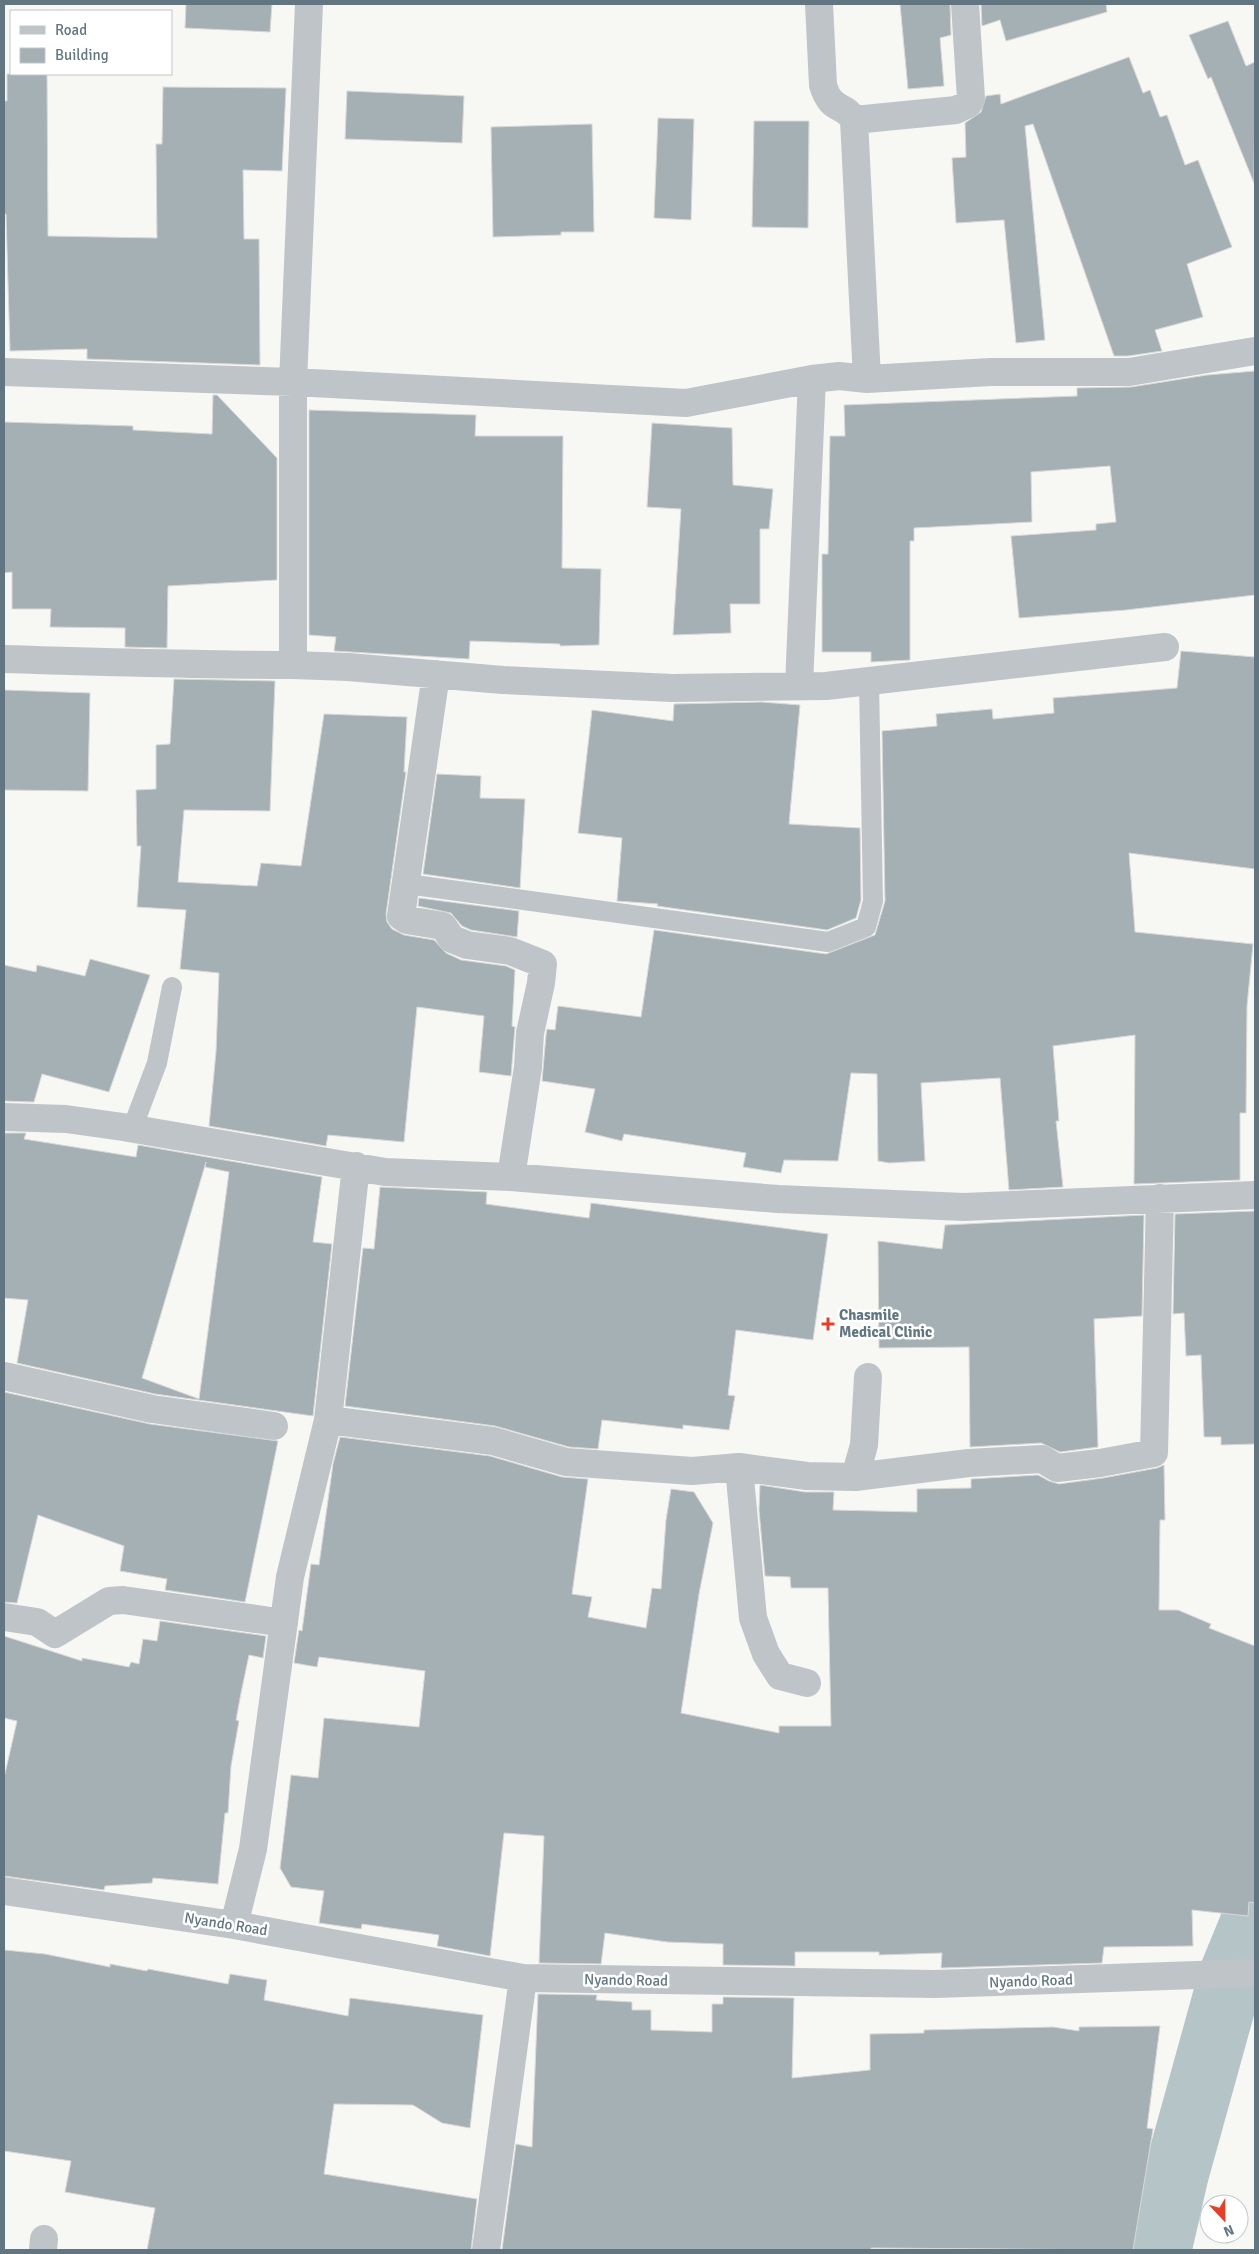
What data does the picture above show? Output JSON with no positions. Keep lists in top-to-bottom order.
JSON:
{
  "streets": {
    "street": ["Nyando Road"]
  },
  "places": {
    "health": ["Chasmile Medical Clinic"]
  },
  "legend": ["Road", "Building"],
  "north": "bottom"
}
